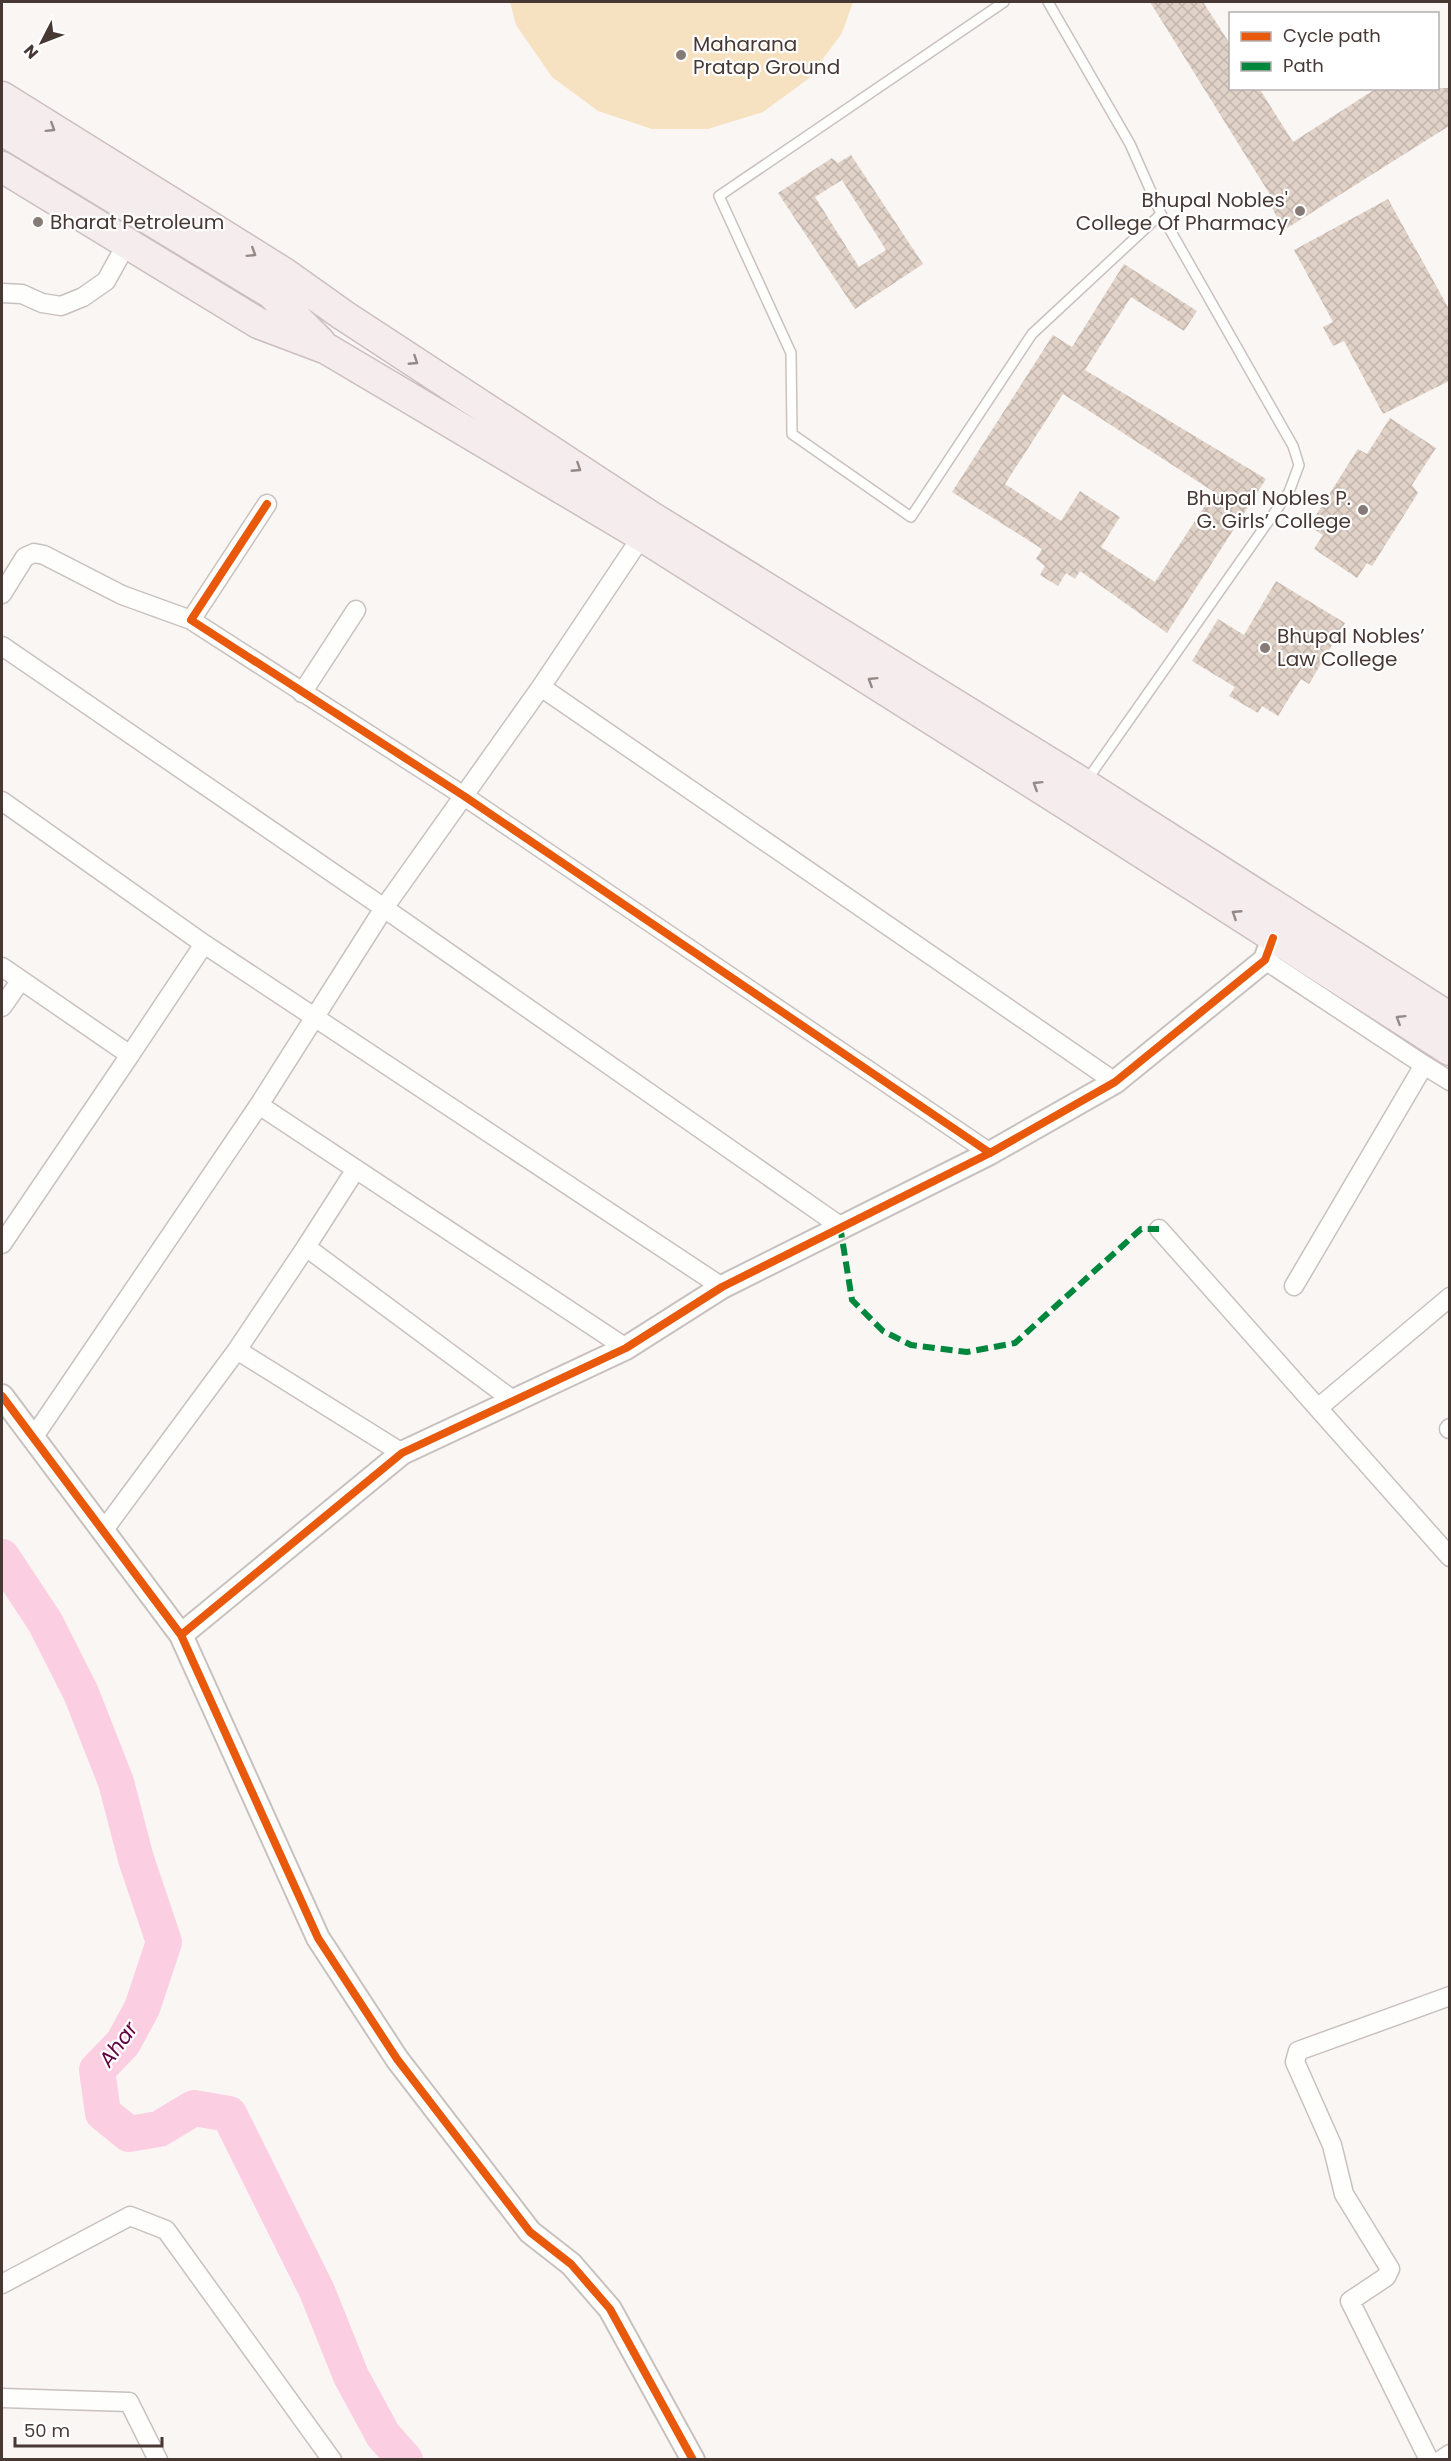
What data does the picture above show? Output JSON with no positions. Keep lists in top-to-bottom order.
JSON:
{
  "water": ["Ahar"],
  "places": [
    "Maharana Pratap Ground",
    "Bhupal Nobles' College Of Pharmacy",
    "Bharat Petroleum",
    "Bhupal Nobles P. G. Girls’ College",
    "Bhupal Nobles’ Law College"
  ],
  "legend": ["Cycle path", "Path"],
  "scale_bar": "50 m",
  "north": "bottom left"
}
